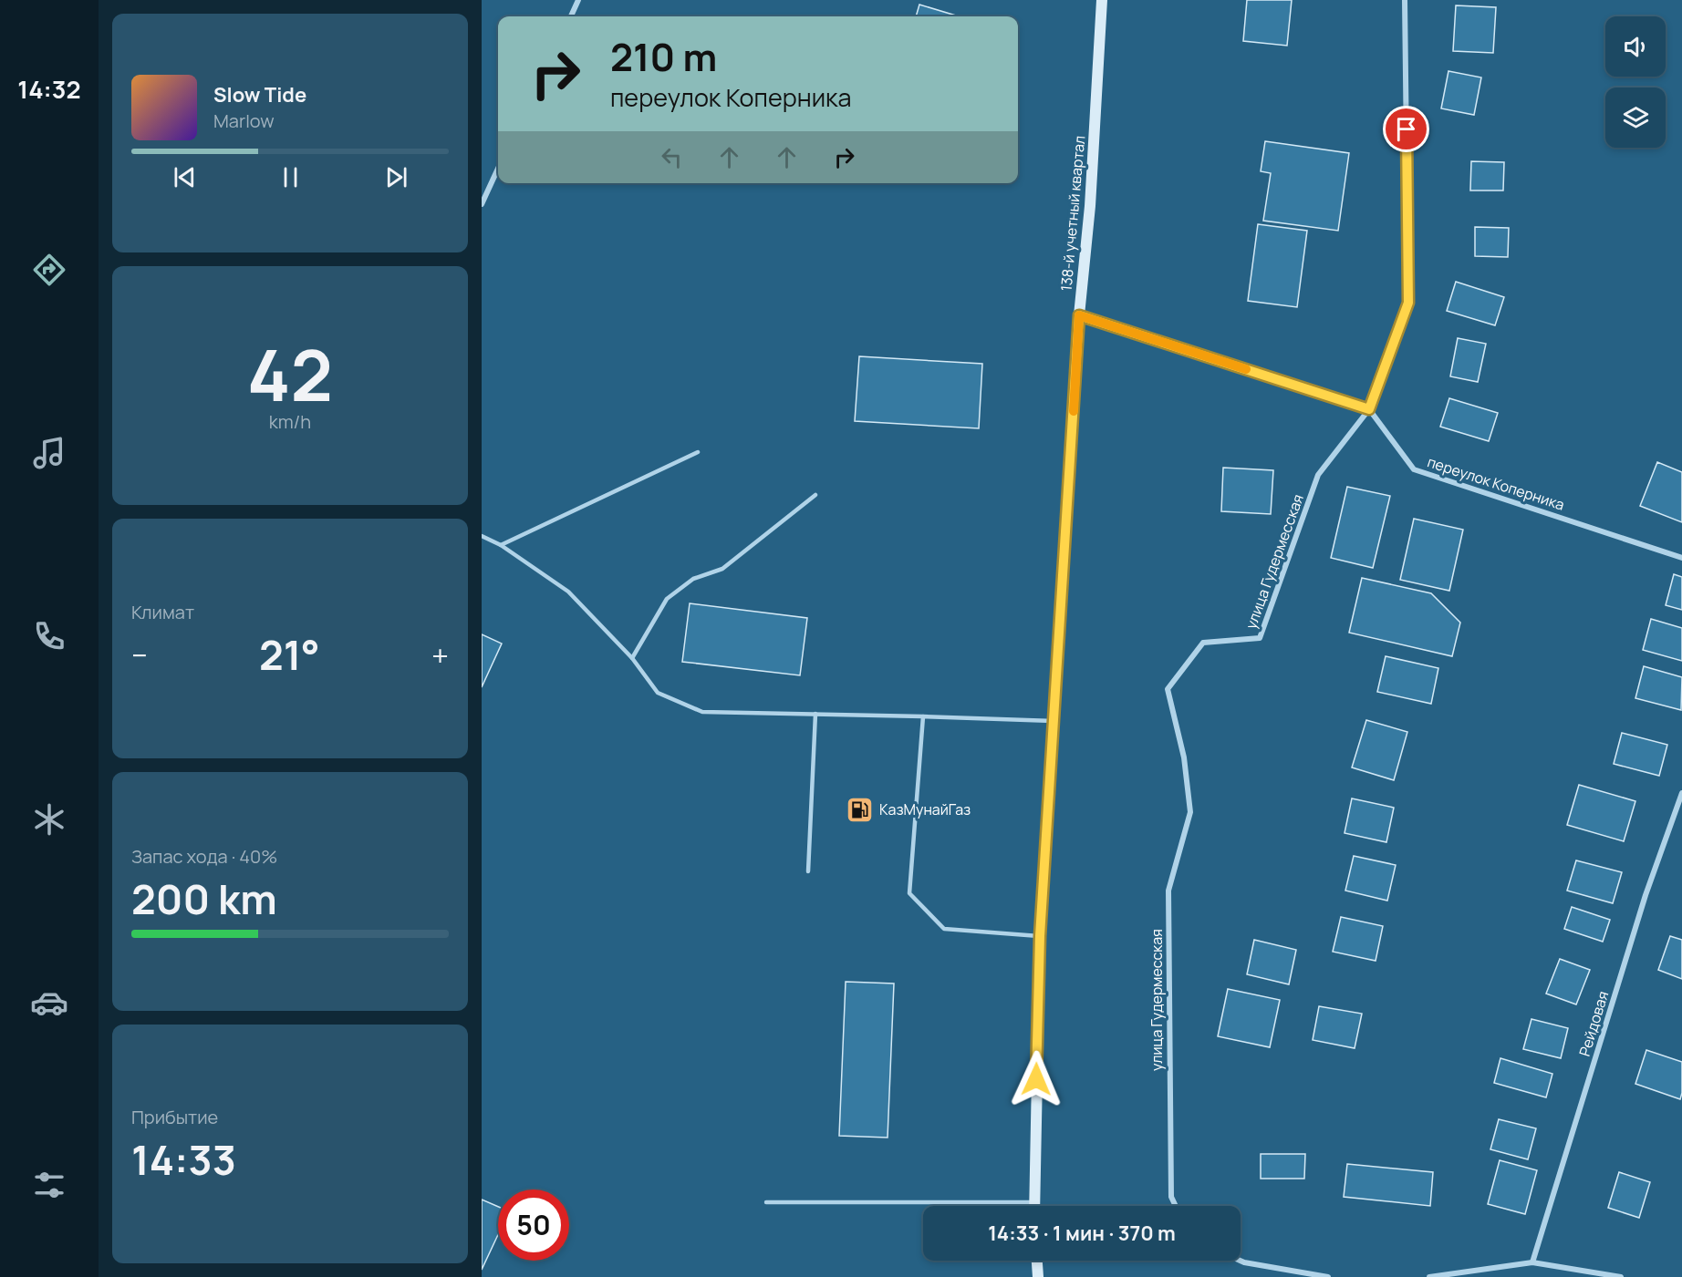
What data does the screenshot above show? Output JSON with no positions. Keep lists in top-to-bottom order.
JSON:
{
  "streets": {
    "main road": ["138-й учетный квартал"],
    "street": ["переулок Коперника", "улица Гудермесская", "Рейдовая"]
  },
  "crossings": [
    ["переулок Коперника", "улица Гудермесская"]
  ],
  "places": {
    "fuel station": ["КазМунайГаз"]
  },
  "page": {
    "tabs": "14:32",
    "turn": ["210 m", "переулок Коперника"],
    "song": ["Slow Tide", "Marlow"],
    "tile": [
      ["42", "km/h"],
      "Климат",
      ["Запас хода · 40%", "200 km"],
      ["Прибытие", "14:33"]
    ],
    "heat": ["−", "21°", "+"],
    "limit": "50",
    "trip": "14:33 · 1 мин · 370 m"
  }
}
